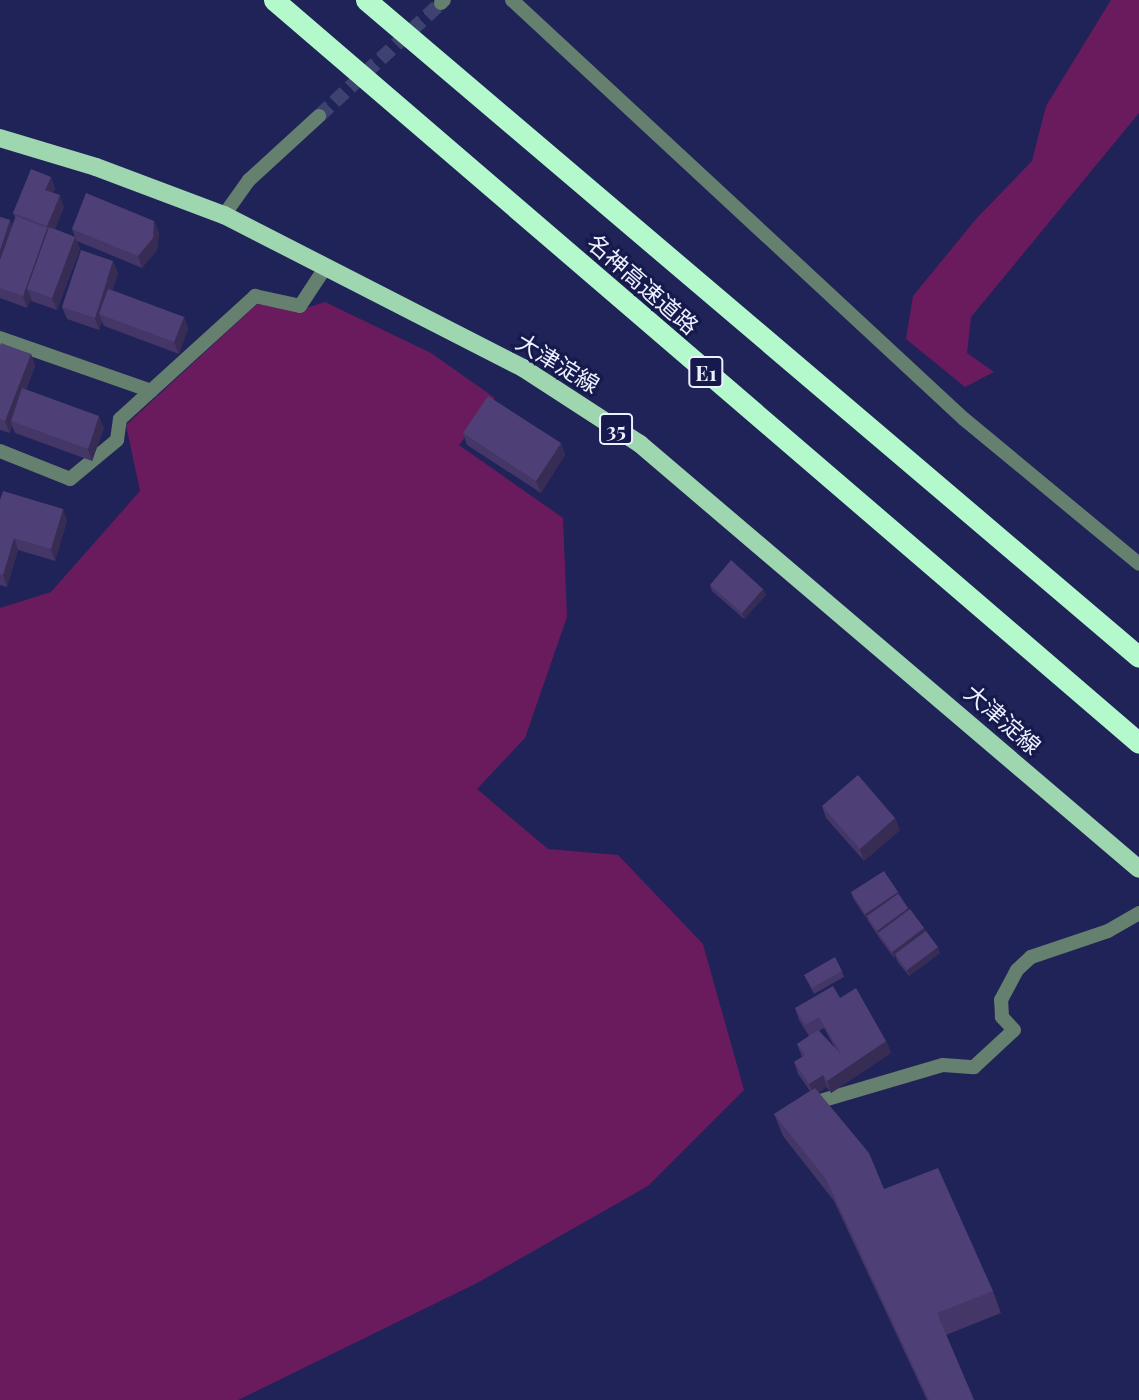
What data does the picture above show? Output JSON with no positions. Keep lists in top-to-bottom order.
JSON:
{
  "streets": {
    "highway": ["名神高速道路", "E1"],
    "main road": ["大津淀線", "35"]
  }
}
